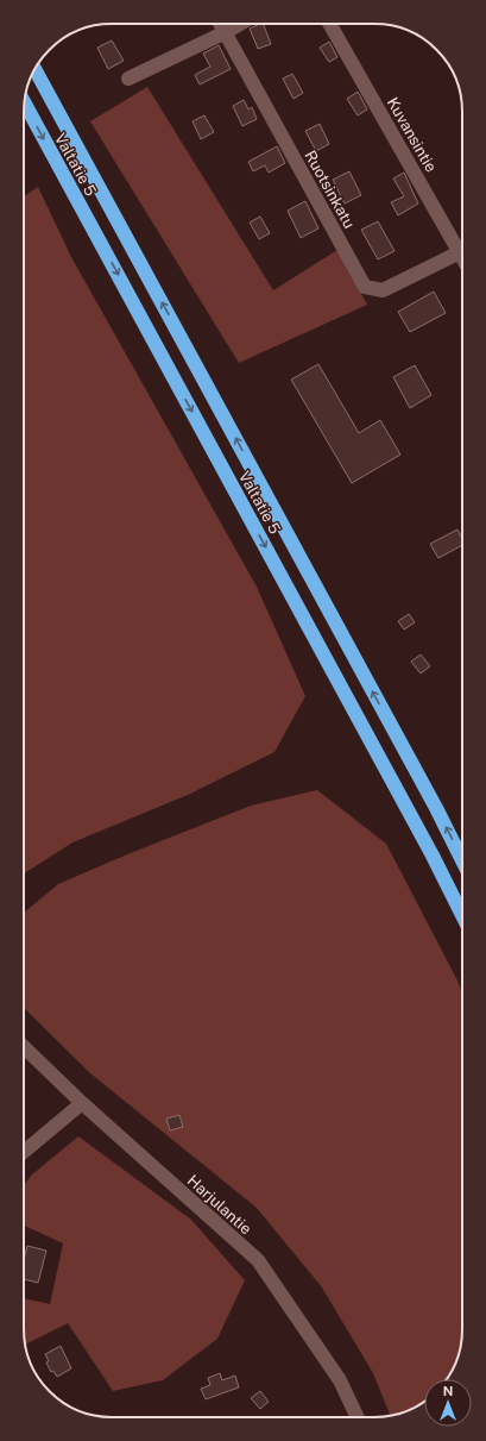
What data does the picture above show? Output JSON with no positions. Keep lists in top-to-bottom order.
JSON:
{
  "streets": {
    "highway": ["Valtatie 5"],
    "street": ["Kuvansintie", "Ruotsinkatu", "Harjulantie"]
  },
  "crossings": [
    ["Kuvansintie", "Ruotsinkatu"]
  ],
  "north": "top"
}
